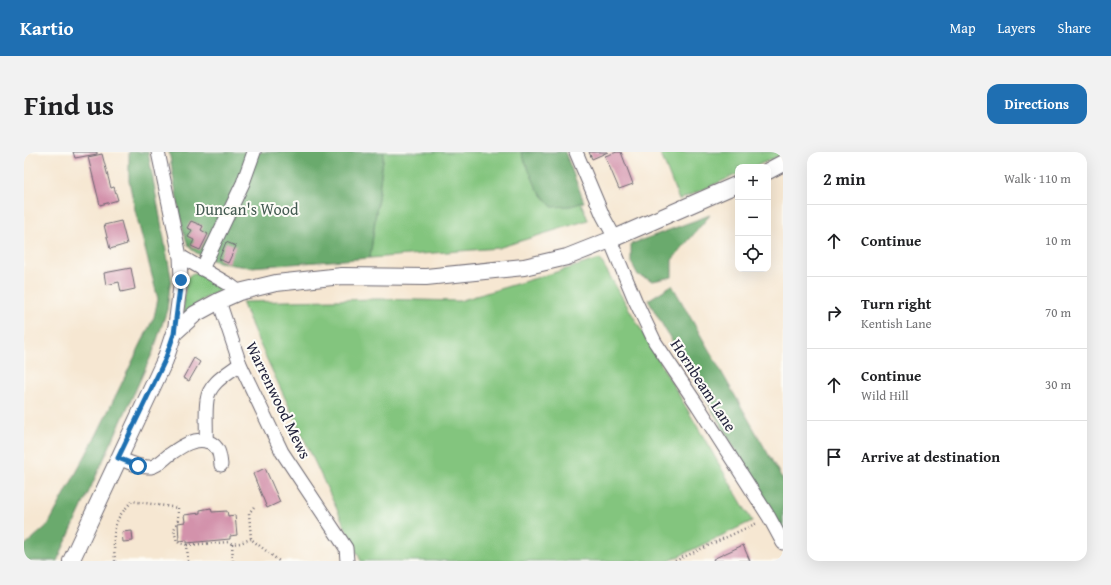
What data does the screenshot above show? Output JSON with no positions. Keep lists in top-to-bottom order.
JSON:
{
  "streets": {
    "street": ["Hornbeam Lane", "Warrenwood Mews"]
  },
  "parks": ["Duncan's Wood"],
  "page": {
    "header": "Kartio",
    "nav": ["Map", "Layers", "Share"],
    "title": "Find us",
    "buttons": "Directions",
    "heading": ["2 min", "Walk · 110 m"],
    "map_buttons": ["+", "−"],
    "list": [
      ["Continue", "10 m"],
      ["Turn right", "Kentish Lane", "70 m"],
      ["Continue", "Wild Hill", "30 m"],
      "Arrive at destination"
    ]
  }
}
